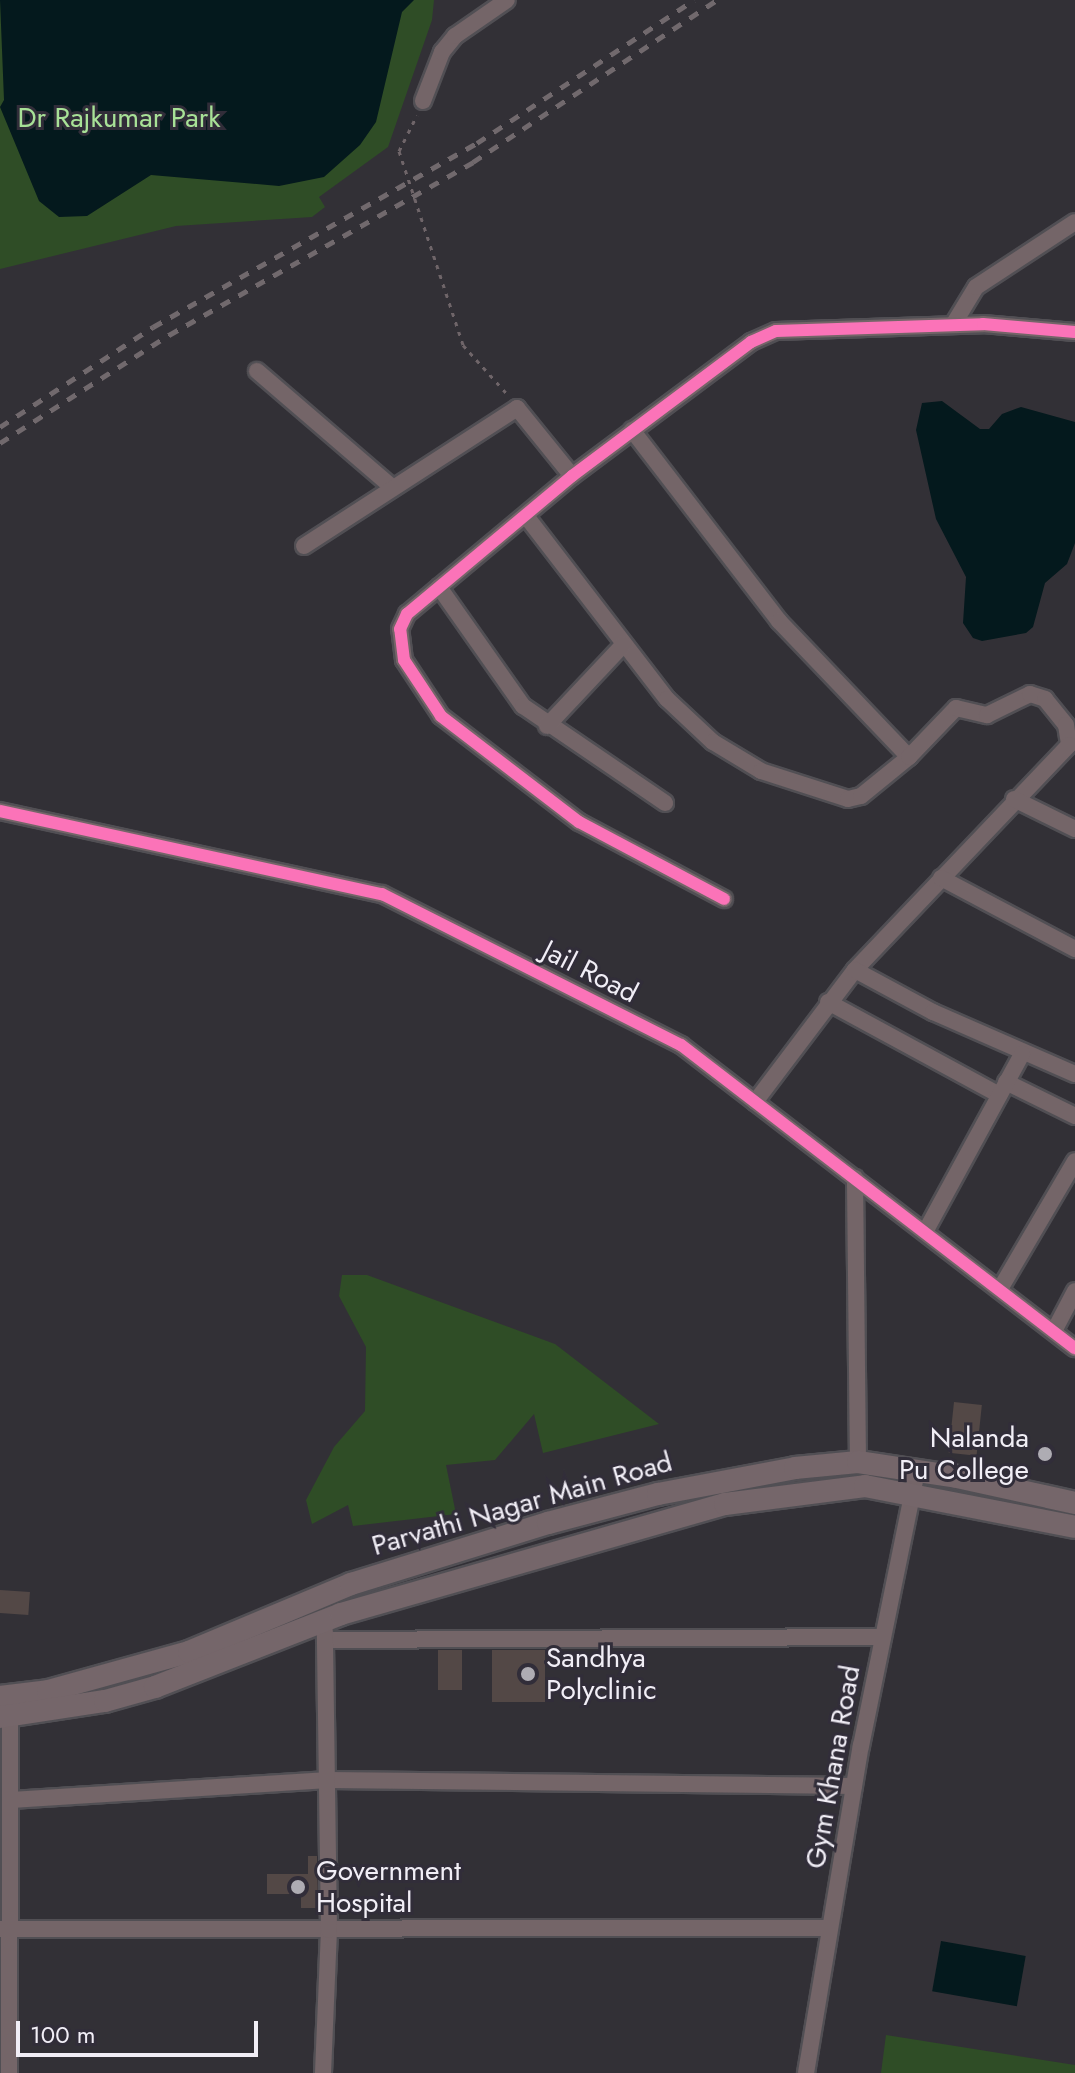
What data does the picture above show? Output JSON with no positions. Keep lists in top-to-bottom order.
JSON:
{
  "streets": {
    "main road": ["Parvathi Nagar Main Road"],
    "street": ["Jail Road", "Gym Khana Road"]
  },
  "crossings": [
    ["Parvathi Nagar Main Road", "Gym Khana Road"]
  ],
  "parks": ["Dr Rajkumar Park"],
  "places": ["Nalanda Pu College", "Sandhya Polyclinic", "Government Hospital"],
  "scale_bar": "100 m"
}
